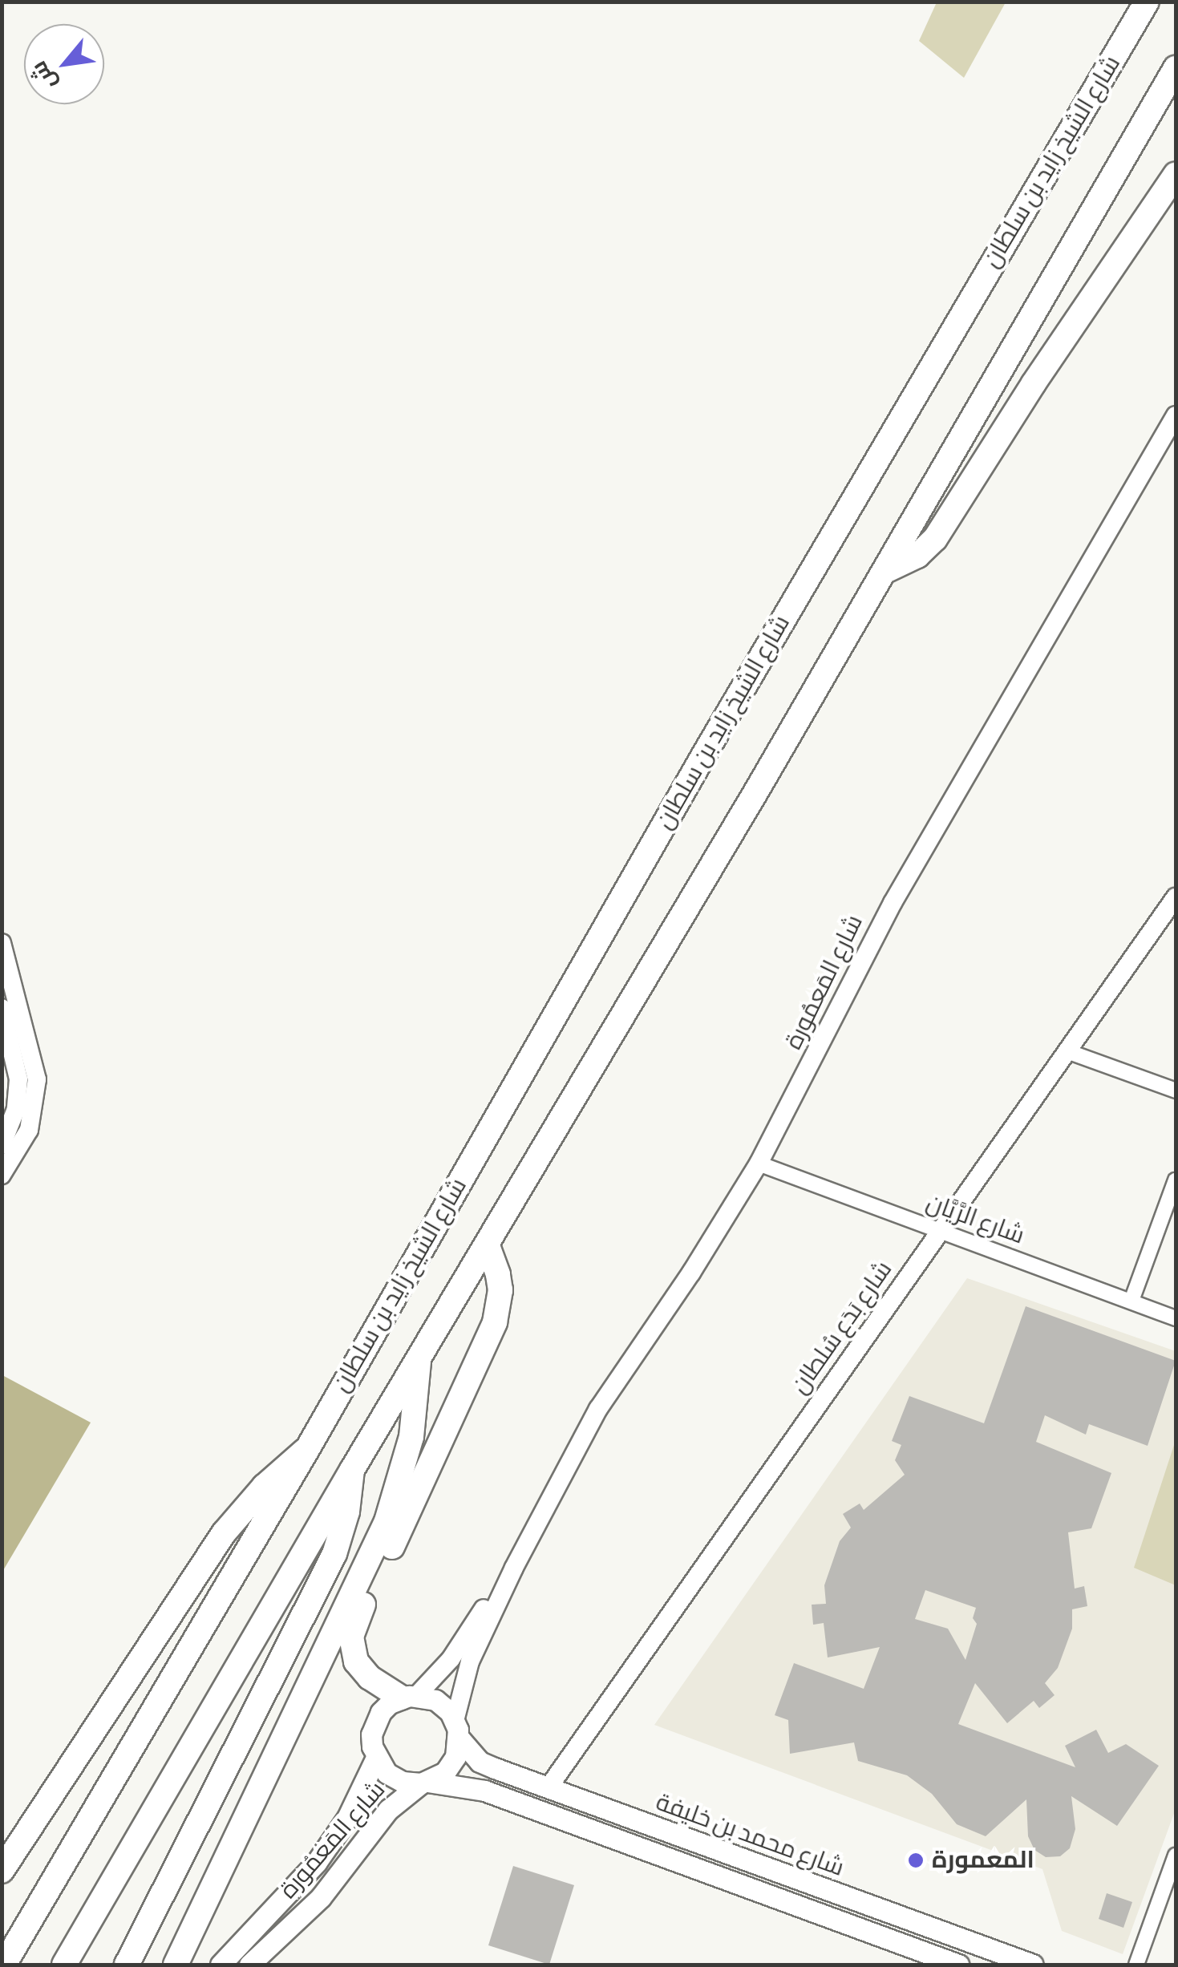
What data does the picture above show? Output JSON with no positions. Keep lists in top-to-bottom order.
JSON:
{
  "streets": {
    "main road": ["شارع الشيخ زايد بن سلطان", "شارع المَعمُورة", "شارع محمد بن خليفة"],
    "street": ["شارع الرَّيَّان", "شارع بَدَع سُلطان"]
  },
  "crossings": [
    ["شارع المَعمُورة", "شارع الرَّيَّان"],
    ["شارع المَعمُورة", "شارع محمد بن خليفة"],
    ["شارع الرَّيَّان", "شارع بَدَع سُلطان"],
    ["شارع بَدَع سُلطان", "شارع محمد بن خليفة"]
  ],
  "places": ["المعمورة"],
  "north": "bottom left"
}
